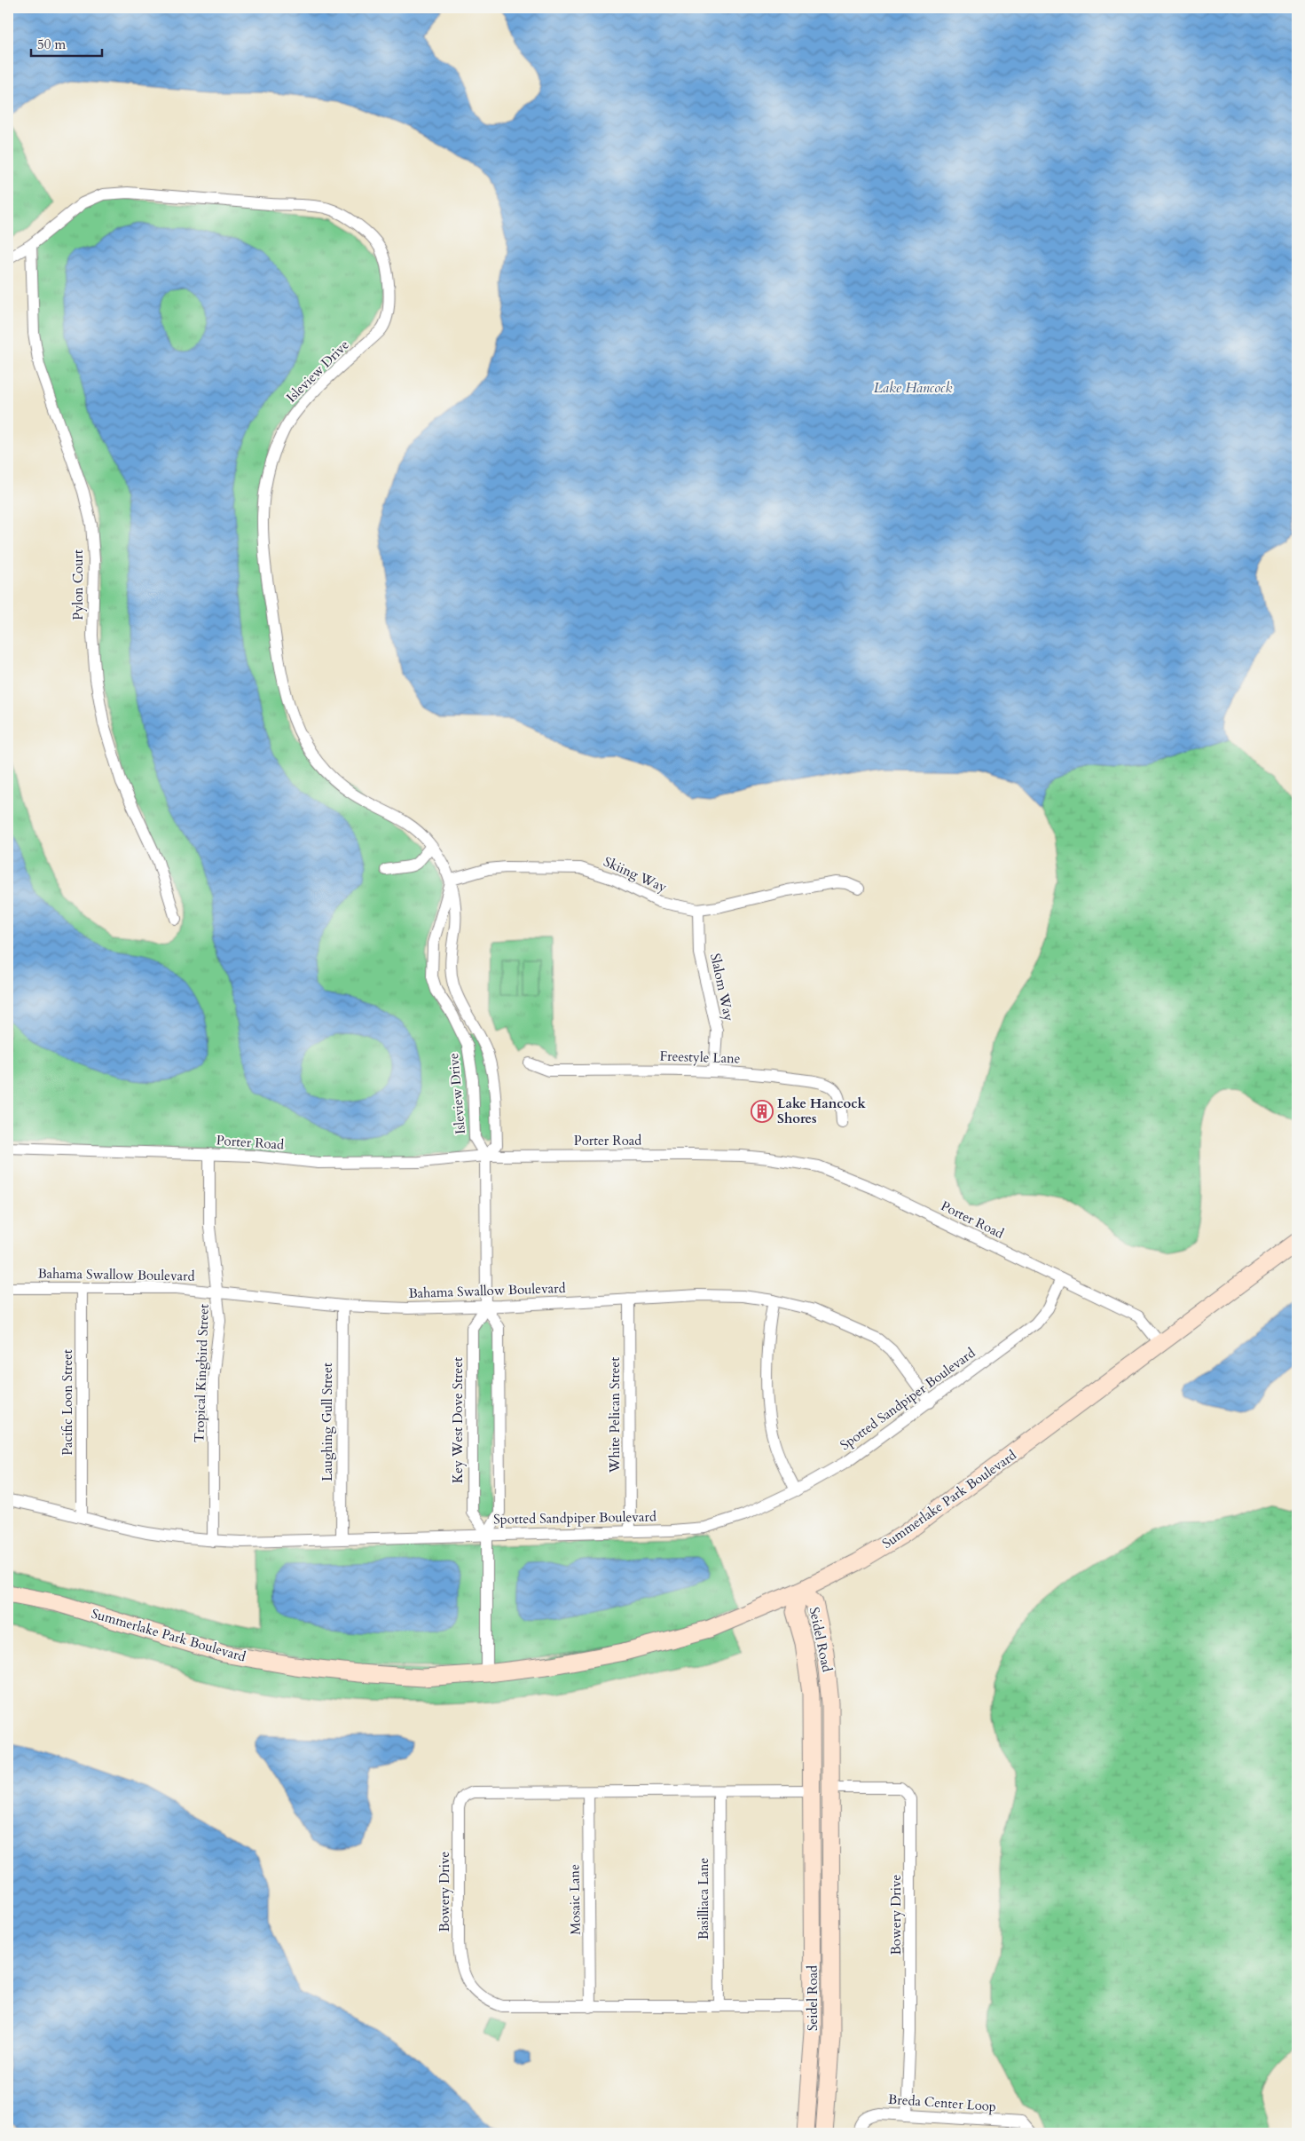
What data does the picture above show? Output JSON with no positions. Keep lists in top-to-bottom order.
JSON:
{
  "streets": {
    "main road": ["Summerlake Park Boulevard", "Seidel Road"],
    "street": [
      "Isleview Drive",
      "Pylon Court",
      "Skiing Way",
      "Slalom Way",
      "Freestyle Lane",
      "Porter Road",
      "Bahama Swallow Boulevard",
      "Tropical Kingbird Street",
      "Spotted Sandpiper Boulevard",
      "Pacific Loon Street",
      "White Pelican Street",
      "Key West Dove Street",
      "Laughing Gull Street",
      "Bowery Drive",
      "Basilliaca Lane",
      "Mosaic Lane",
      "Breda Center Loop"
    ]
  },
  "crossings": [
    ["Isleview Drive", "Pylon Court"],
    ["Isleview Drive", "Skiing Way"],
    ["Isleview Drive", "Porter Road"],
    ["Skiing Way", "Slalom Way"],
    ["Slalom Way", "Freestyle Lane"],
    ["Porter Road", "Tropical Kingbird Street"],
    ["Porter Road", "Spotted Sandpiper Boulevard"],
    ["Porter Road", "Summerlake Park Boulevard"],
    ["Bahama Swallow Boulevard", "Tropical Kingbird Street"],
    ["Bahama Swallow Boulevard", "Spotted Sandpiper Boulevard"],
    ["Bahama Swallow Boulevard", "Pacific Loon Street"],
    ["Bahama Swallow Boulevard", "White Pelican Street"],
    ["Bahama Swallow Boulevard", "Key West Dove Street"],
    ["Bahama Swallow Boulevard", "Laughing Gull Street"],
    ["Tropical Kingbird Street", "Spotted Sandpiper Boulevard"],
    ["Spotted Sandpiper Boulevard", "Pacific Loon Street"],
    ["Spotted Sandpiper Boulevard", "White Pelican Street"],
    ["Spotted Sandpiper Boulevard", "Key West Dove Street"],
    ["Spotted Sandpiper Boulevard", "Laughing Gull Street"],
    ["Summerlake Park Boulevard", "Seidel Road"],
    ["Seidel Road", "Bowery Drive"],
    ["Bowery Drive", "Basilliaca Lane"],
    ["Bowery Drive", "Mosaic Lane"],
    ["Bowery Drive", "Breda Center Loop"]
  ],
  "water": ["Lake Hancock"],
  "places": {
    "building": ["Lake Hancock Shores"]
  },
  "scale_bar": "50 m"
}
